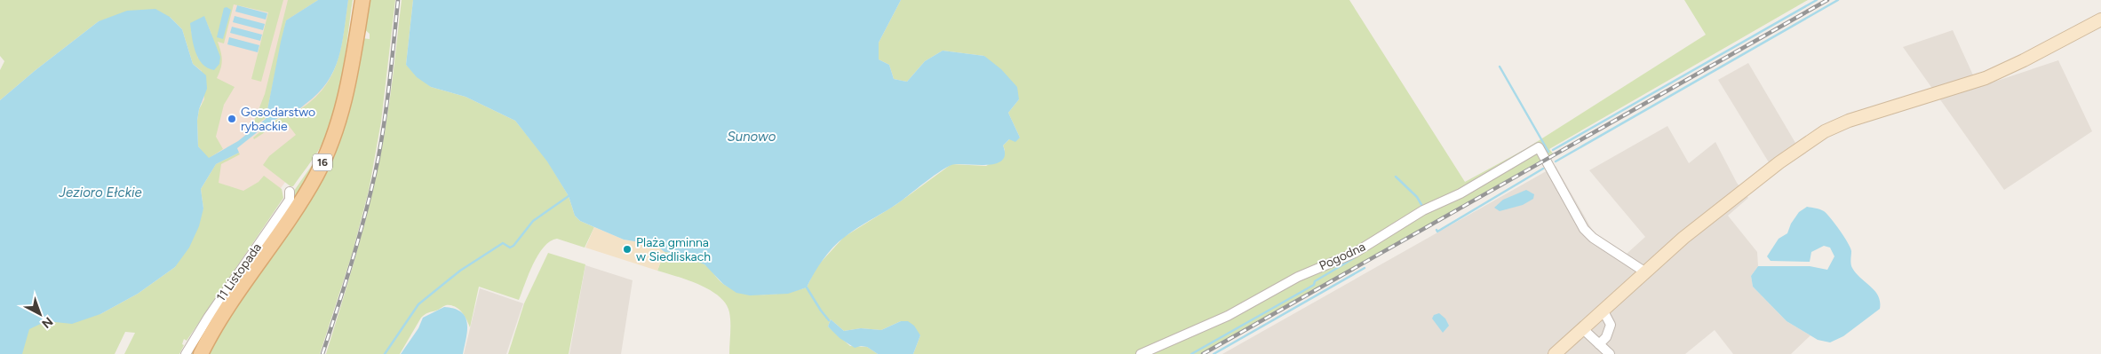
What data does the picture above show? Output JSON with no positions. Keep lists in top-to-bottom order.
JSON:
{
  "streets": {
    "main road": ["16"],
    "street": ["Pogodna", "11 Listopada"]
  },
  "water": ["Sunowo", "Jezioro Ełckie"],
  "places": ["Gosodarstwo rybackie", "Plaża gminna w Siedliskach"],
  "north": "bottom right"
}
